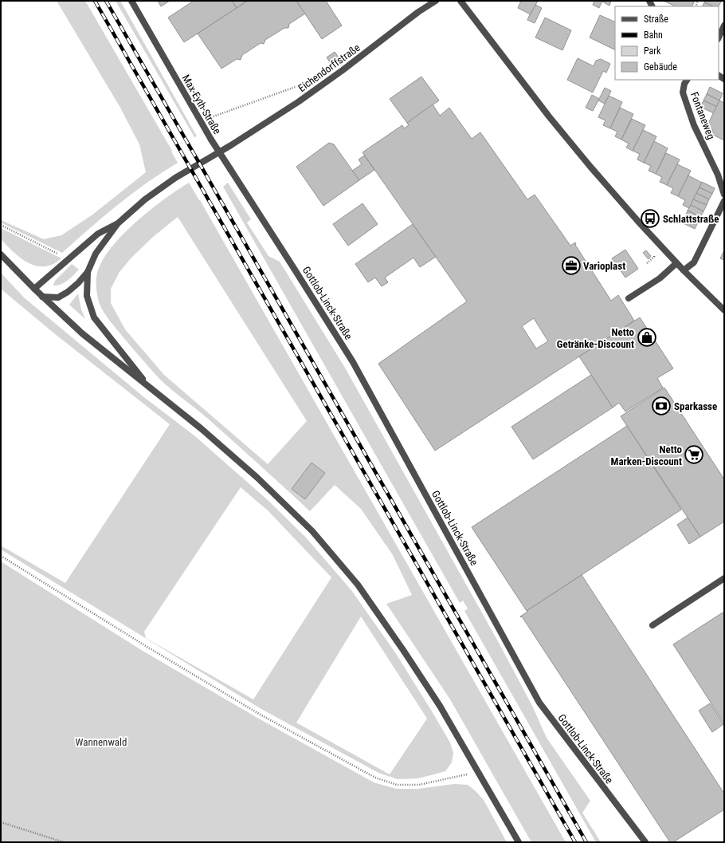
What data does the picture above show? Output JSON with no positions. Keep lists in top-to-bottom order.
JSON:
{
  "streets": {
    "street": [
      "Eichendorffstraße",
      "Max-Eyth-Straße",
      "Fontaneweg",
      "Gottlob-Linck-Straße"
    ]
  },
  "crossings": [
    ["Max-Eyth-Straße", "Gottlob-Linck-Straße"]
  ],
  "parks": ["Wannenwald"],
  "places": {
    "bus stop": ["Schlattstraße"],
    "office": ["Varioplast"],
    "shop": ["Netto Getränke-Discount"],
    "bank": ["Sparkasse"],
    "supermarket": ["Netto Marken-Discount"]
  },
  "legend": [
    "Straße",
    "Bahn",
    "Park",
    "Gebäude"
  ]
}
